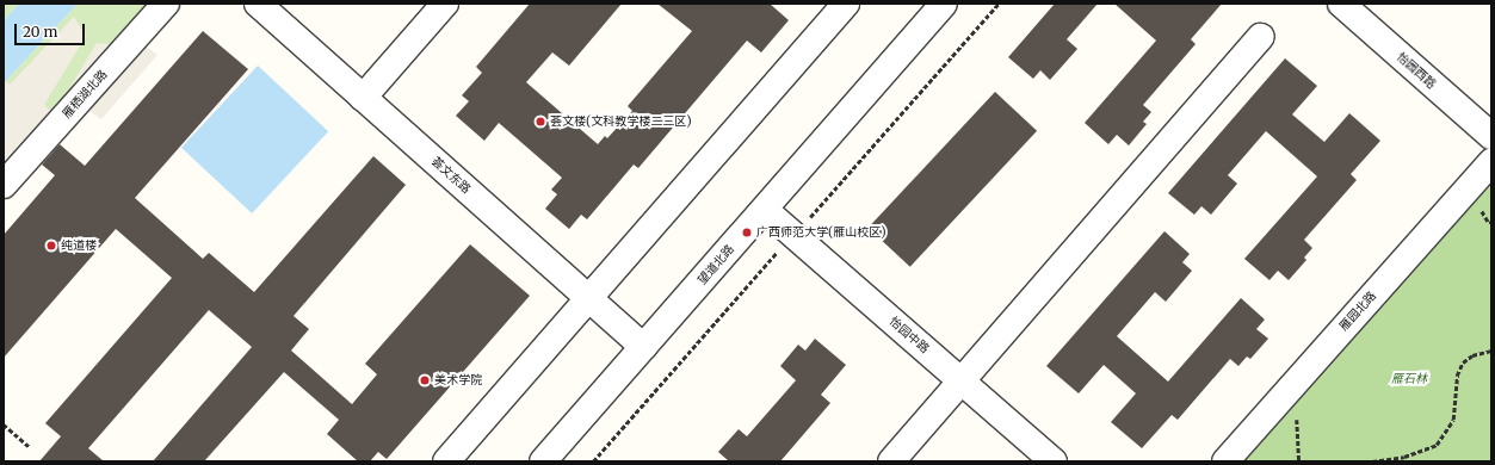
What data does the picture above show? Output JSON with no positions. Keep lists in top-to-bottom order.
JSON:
{
  "streets": {
    "street": [
      "怡园西路",
      "雁栖湖北路",
      "荟文东路",
      "望道北路",
      "雁园北路",
      "怡园中路"
    ]
  },
  "crossings": [
    ["荟文东路", "望道北路"],
    ["望道北路", "怡园中路"]
  ],
  "parks": ["雁石林"],
  "places": [
    "荟文楼(文科教学楼二三区)",
    "广西师范大学(雁山校区)",
    "纯道楼",
    "美术学院"
  ],
  "scale_bar": "20 m"
}
